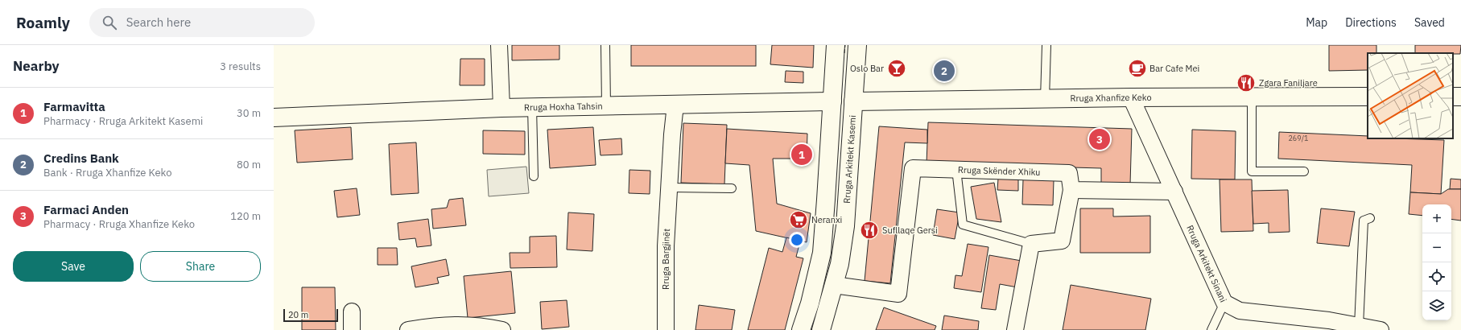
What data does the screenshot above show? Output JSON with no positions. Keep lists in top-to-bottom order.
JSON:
{
  "streets": {
    "main road": ["Rruga Xhanfize Keko", "Rruga Hoxha Tahsin", "Rruga Arkitekt Kasemi"],
    "street": ["Rruga Skënder Xhiku", "Rruga Bargjinët", "Rruga Arkitekt Sinani"]
  },
  "crossings": [
    ["Rruga Xhanfize Keko", "Rruga Hoxha Tahsin"],
    ["Rruga Xhanfize Keko", "Rruga Arkitekt Kasemi"],
    ["Rruga Xhanfize Keko", "Rruga Arkitekt Sinani"],
    ["Rruga Hoxha Tahsin", "Rruga Arkitekt Kasemi"],
    ["Rruga Hoxha Tahsin", "Rruga Bargjinët"],
    ["Rruga Arkitekt Kasemi", "Rruga Skënder Xhiku"]
  ],
  "places": {
    "bar": ["Oslo Bar"],
    "cafe": ["Bar Cafe Mei"],
    "restaurant": ["Zgara Faniljare", "Sufllaqe Gersi"],
    "supermarket": ["Neranxi"]
  },
  "house_numbers": ["269/1"],
  "scale_bar": "20 m",
  "page": {
    "header": "Roamly",
    "search": "Search here",
    "nav": ["Map", "Directions", "Saved"],
    "heading": ["Nearby", "3 results"],
    "pins": ["2", "3", "1"],
    "list": [
      {
        "mark": "1",
        "name": "Farmavitta",
        "note": "Pharmacy · Rruga Arkitekt Kasemi",
        "value": "30 m"
      },
      {
        "mark": "2",
        "name": "Credins Bank",
        "note": "Bank · Rruga Xhanfize Keko",
        "value": "80 m"
      },
      {
        "mark": "3",
        "name": "Farmaci Anden",
        "note": "Pharmacy · Rruga Xhanfize Keko",
        "value": "120 m"
      }
    ],
    "map_buttons": ["+", "−"],
    "buttons": ["Save", "Share"],
    "scale": "20 m"
  }
}
